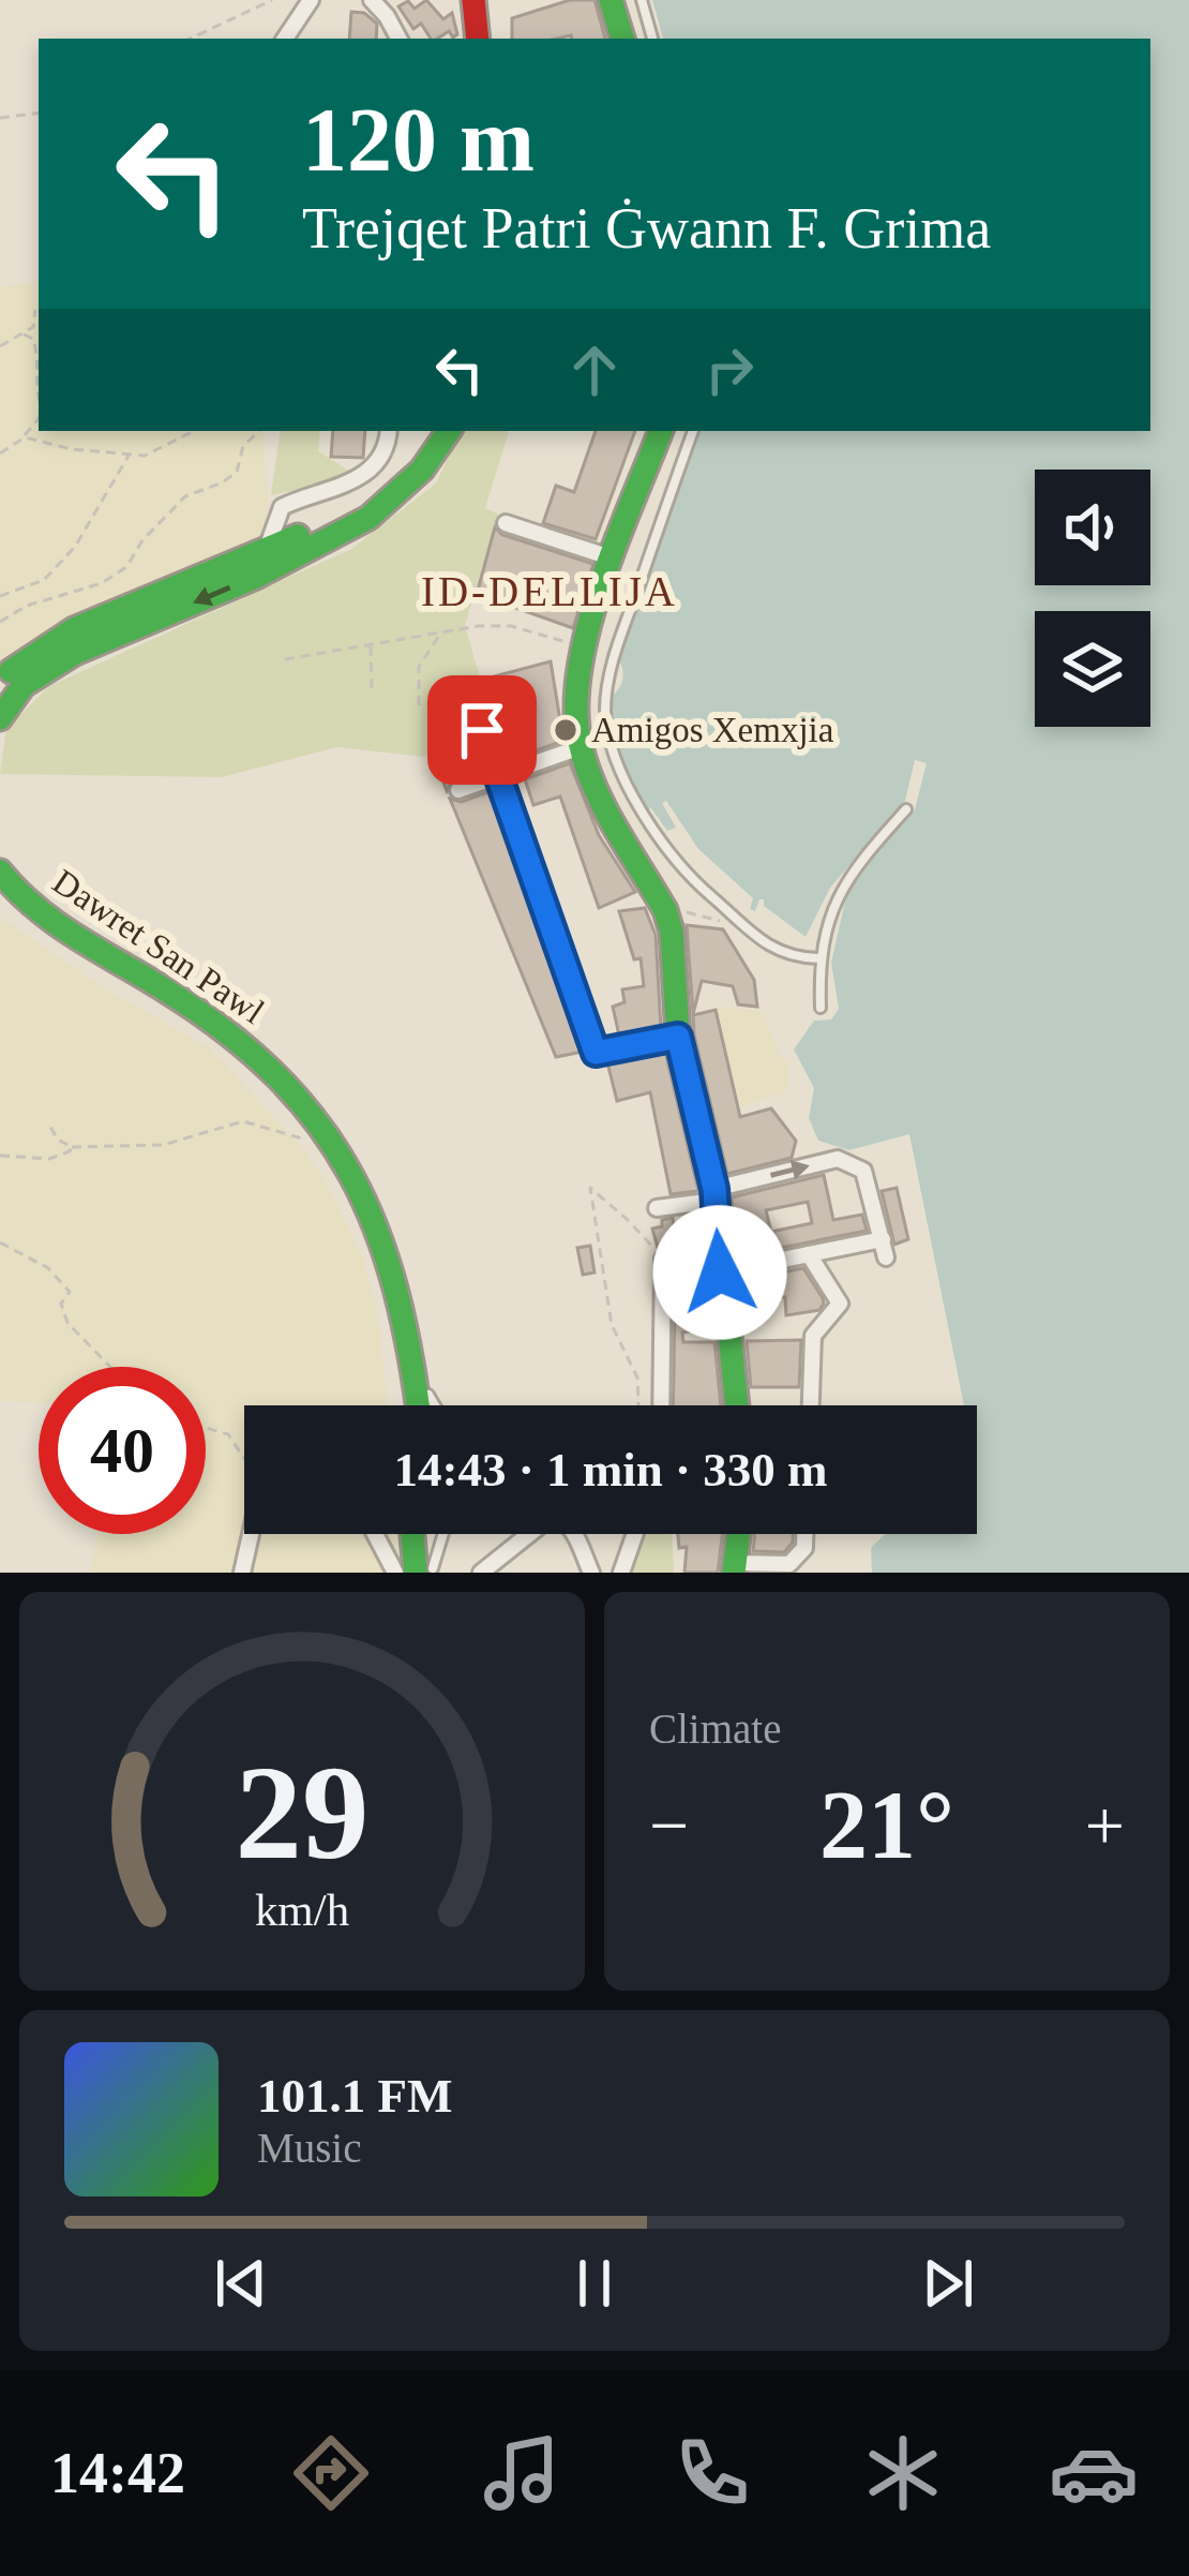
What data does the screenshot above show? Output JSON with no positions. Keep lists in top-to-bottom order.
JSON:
{
  "streets": {
    "main road": ["Dawret San Pawl"]
  },
  "districts": ["ID-DELLIJA"],
  "places": ["Amigos Xemxjia"],
  "page": {
    "turn": ["120 m", "Trejqet Patri Ġwann F. Grima"],
    "limit": "40",
    "trip": "14:43 · 1 min · 330 m",
    "tile": "Climate",
    "heat": ["−", "21°", "+"],
    "song": ["101.1 FM", "Music"],
    "tabs": "14:42",
    "gauge": ["29", "km/h"]
  }
}
